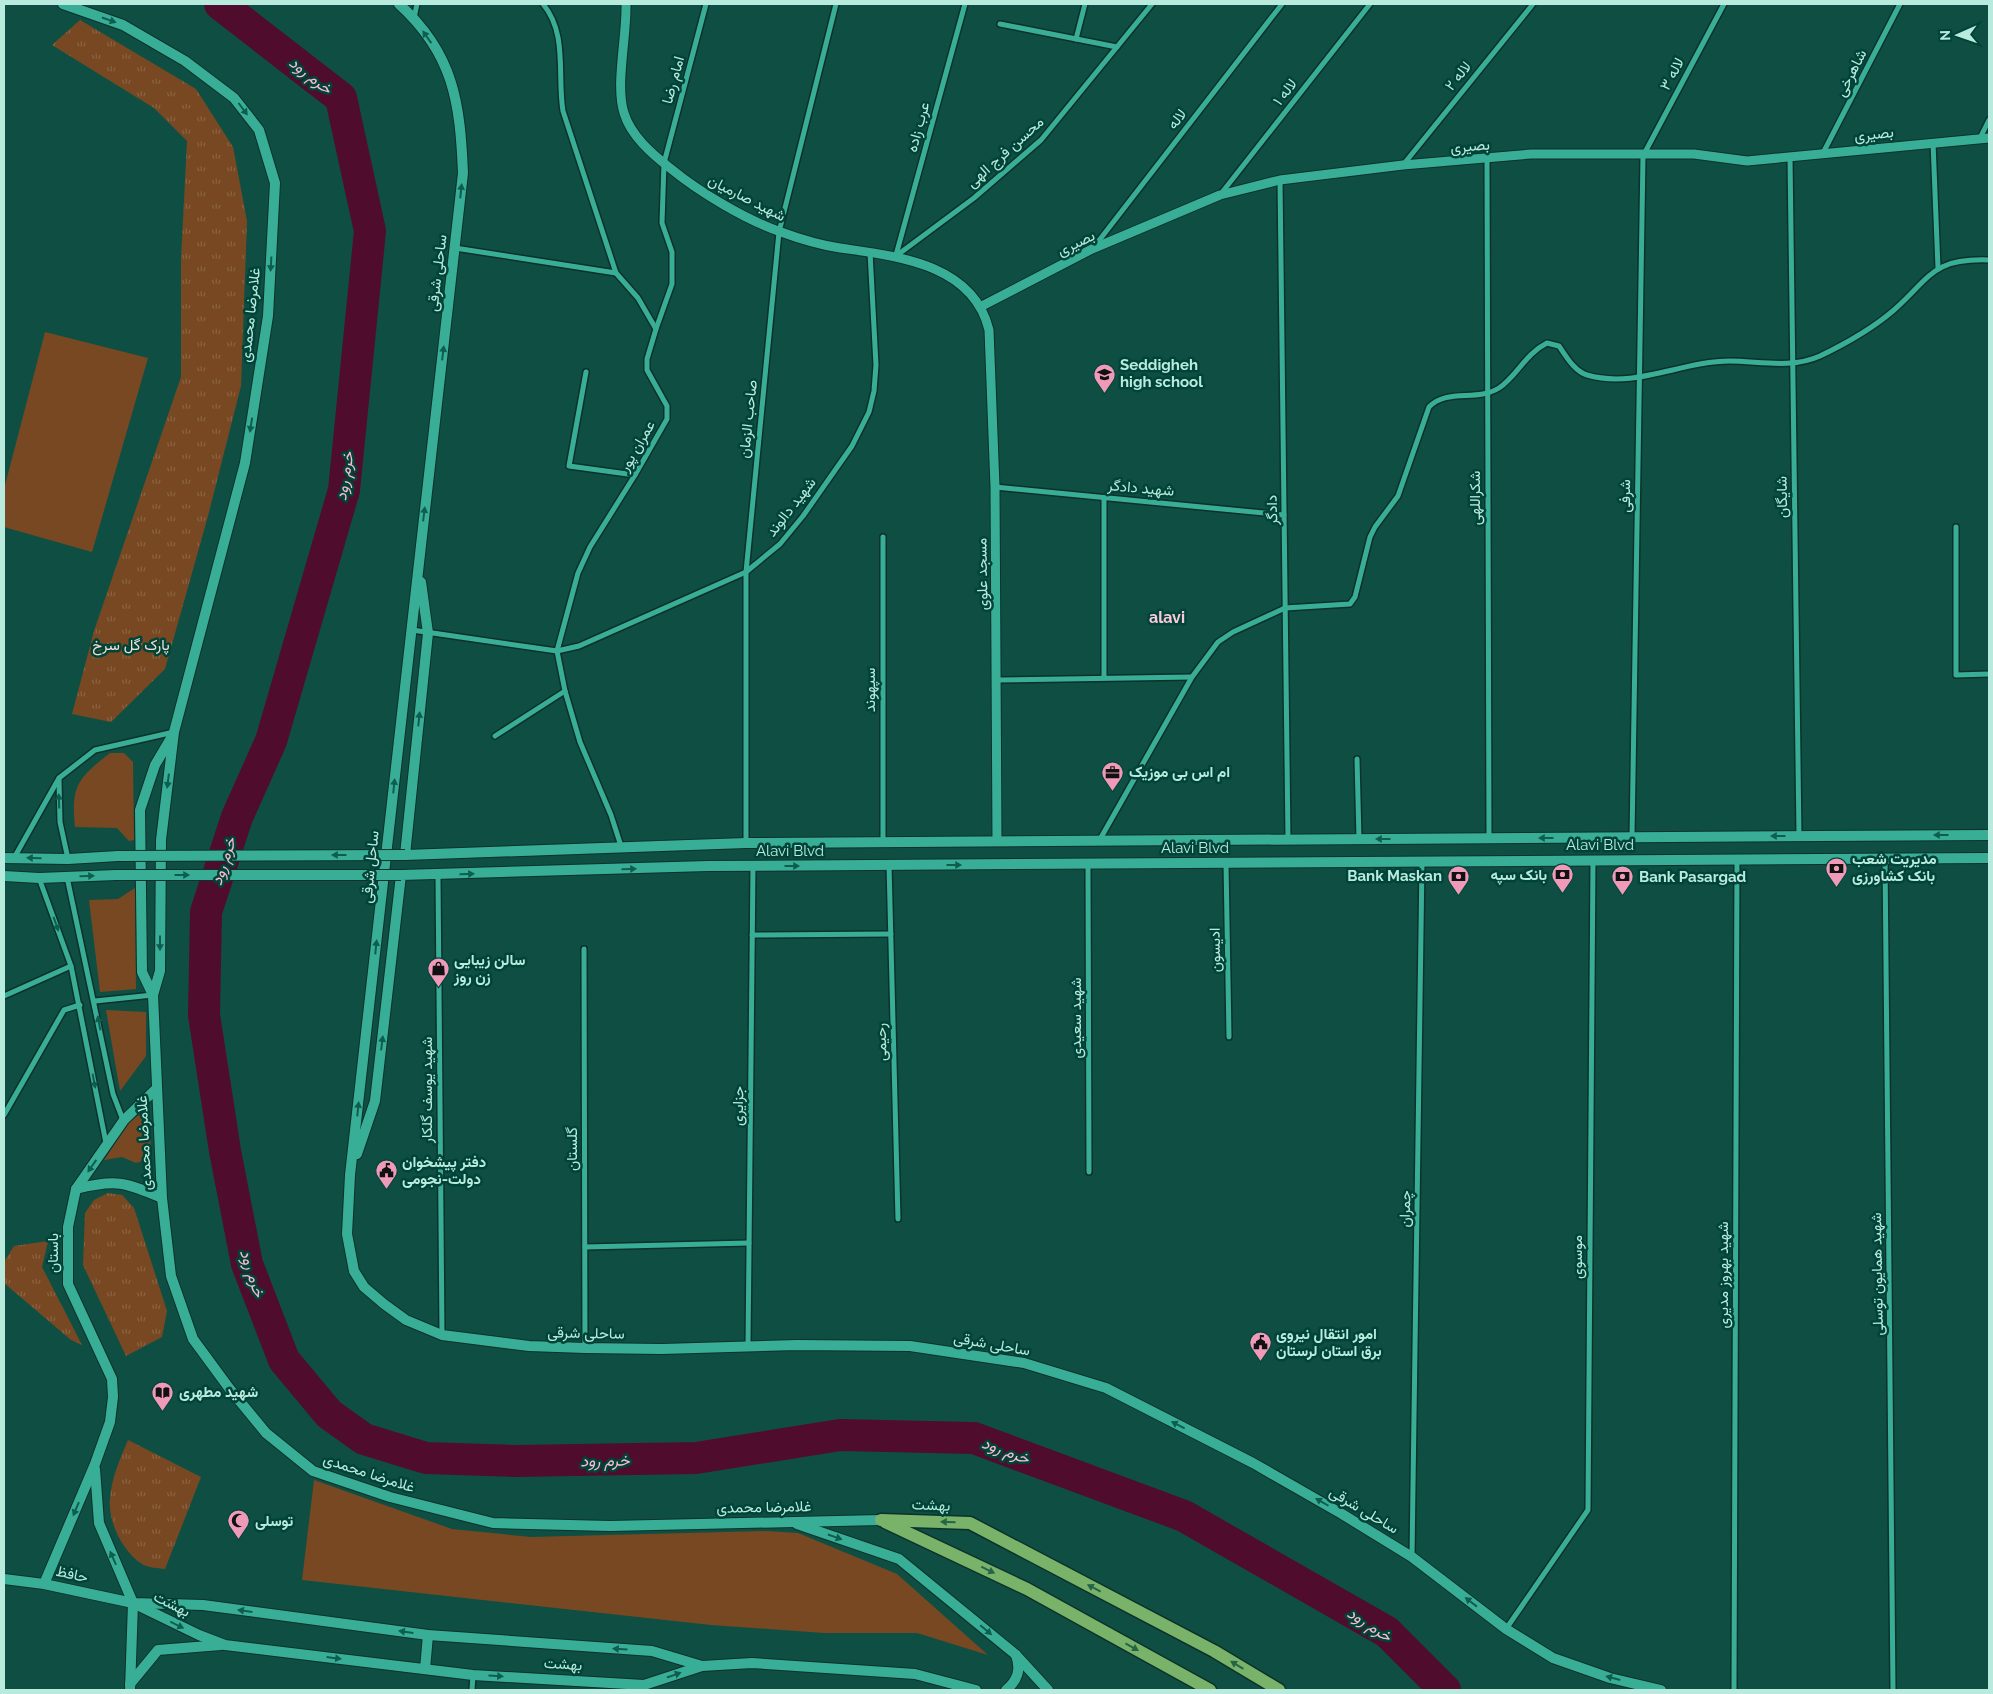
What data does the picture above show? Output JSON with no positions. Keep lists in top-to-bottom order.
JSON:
{
  "streets": {
    "main road": [
      "ساحلی شرقی",
      "غلامرضا محمدی",
      "Alavi Blvd",
      "ساحل شرقی",
      "باستان",
      "بهشت",
      "حافظ"
    ],
    "street": [
      "شاهرخی",
      "لاله ۳",
      "لاله ۲",
      "امام رضا",
      "لاله ۱",
      "لاله",
      "عرب زاده",
      "بصیری",
      "محسن فرج الهی",
      "شهید صارمیان",
      "صاحب الزمان",
      "عمران پور",
      "شهید دادگر",
      "شرفی",
      "شایگان",
      "شکراللهی",
      "شهید دالوند",
      "دادگر",
      "مسجد علوی",
      "سپهوند",
      "ادیسون",
      "شهید سعیدی",
      "رحیمی",
      "شهید یوسف گلکار",
      "جزایری",
      "گلستان",
      "چمران",
      "موسوی",
      "شهید همایون توسلی",
      "شهید بهروز مدیری"
    ]
  },
  "crossings": [
    ["شاهرخی", "بصیری"],
    ["لاله ۳", "بصیری"],
    ["لاله ۳", "شرفی"],
    ["لاله ۲", "بصیری"],
    ["امام رضا", "شهید صارمیان"],
    ["امام رضا", "عمران پور"],
    ["لاله ۱", "بصیری"],
    ["لاله", "بصیری"],
    ["عرب زاده", "محسن فرج الهی"],
    ["عرب زاده", "شهید صارمیان"],
    ["بصیری", "شهید صارمیان"],
    ["بصیری", "شرفی"],
    ["بصیری", "شایگان"],
    ["بصیری", "شکراللهی"],
    ["بصیری", "دادگر"],
    ["بصیری", "مسجد علوی"],
    ["محسن فرج الهی", "شهید صارمیان"],
    ["شهید صارمیان", "صاحب الزمان"],
    ["شهید صارمیان", "شهید دالوند"],
    ["شهید صارمیان", "مسجد علوی"],
    ["ساحلی شرقی", "ساحل شرقی"],
    ["ساحلی شرقی", "شهید یوسف گلکار"],
    ["ساحلی شرقی", "جزایری"],
    ["ساحلی شرقی", "گلستان"],
    ["ساحلی شرقی", "چمران"],
    ["ساحلی شرقی", "موسوی"],
    ["غلامرضا محمدی", "باستان"],
    ["غلامرضا محمدی", "بهشت"],
    ["صاحب الزمان", "شهید دالوند"],
    ["صاحب الزمان", "Alavi Blvd"],
    ["عمران پور", "شهید دالوند"],
    ["عمران پور", "Alavi Blvd"],
    ["شهید دادگر", "دادگر"],
    ["شهید دادگر", "مسجد علوی"],
    ["شرفی", "Alavi Blvd"],
    ["شایگان", "Alavi Blvd"],
    ["شکراللهی", "Alavi Blvd"],
    ["دادگر", "Alavi Blvd"],
    ["مسجد علوی", "Alavi Blvd"],
    ["سپهوند", "Alavi Blvd"],
    ["Alavi Blvd", "ادیسون"],
    ["Alavi Blvd", "شهید سعیدی"],
    ["Alavi Blvd", "رحیمی"],
    ["Alavi Blvd", "شهید یوسف گلکار"],
    ["Alavi Blvd", "جزایری"],
    ["Alavi Blvd", "چمران"],
    ["Alavi Blvd", "موسوی"],
    ["Alavi Blvd", "شهید همایون توسلی"],
    ["Alavi Blvd", "شهید بهروز مدیری"],
    ["باستان", "بهشت"],
    ["باستان", "حافظ"],
    ["بهشت", "حافظ"]
  ],
  "one_way": ["ساحلی شرقی", "غلامرضا محمدی"],
  "districts": ["alavi"],
  "water": ["خرم رود"],
  "parks": ["پارک گل سرخ"],
  "places": {
    "school or university": ["Seddigheh high school"],
    "office": ["ام اس بی موزیک"],
    "bank": [
      "مدیریت شعب بانک کشاورزی",
      "بانک سپه",
      "Bank Maskan",
      "Bank Pasargad"
    ],
    "shop": ["سالن زیبایی زن روز"],
    "public building": ["دفتر پیشخوان دولت-نجومی", "امور انتقال نیروی برق استان لرستان"],
    "library": ["شهید مطهری"],
    "mosque": ["توسلی"]
  },
  "north": "left"
}
